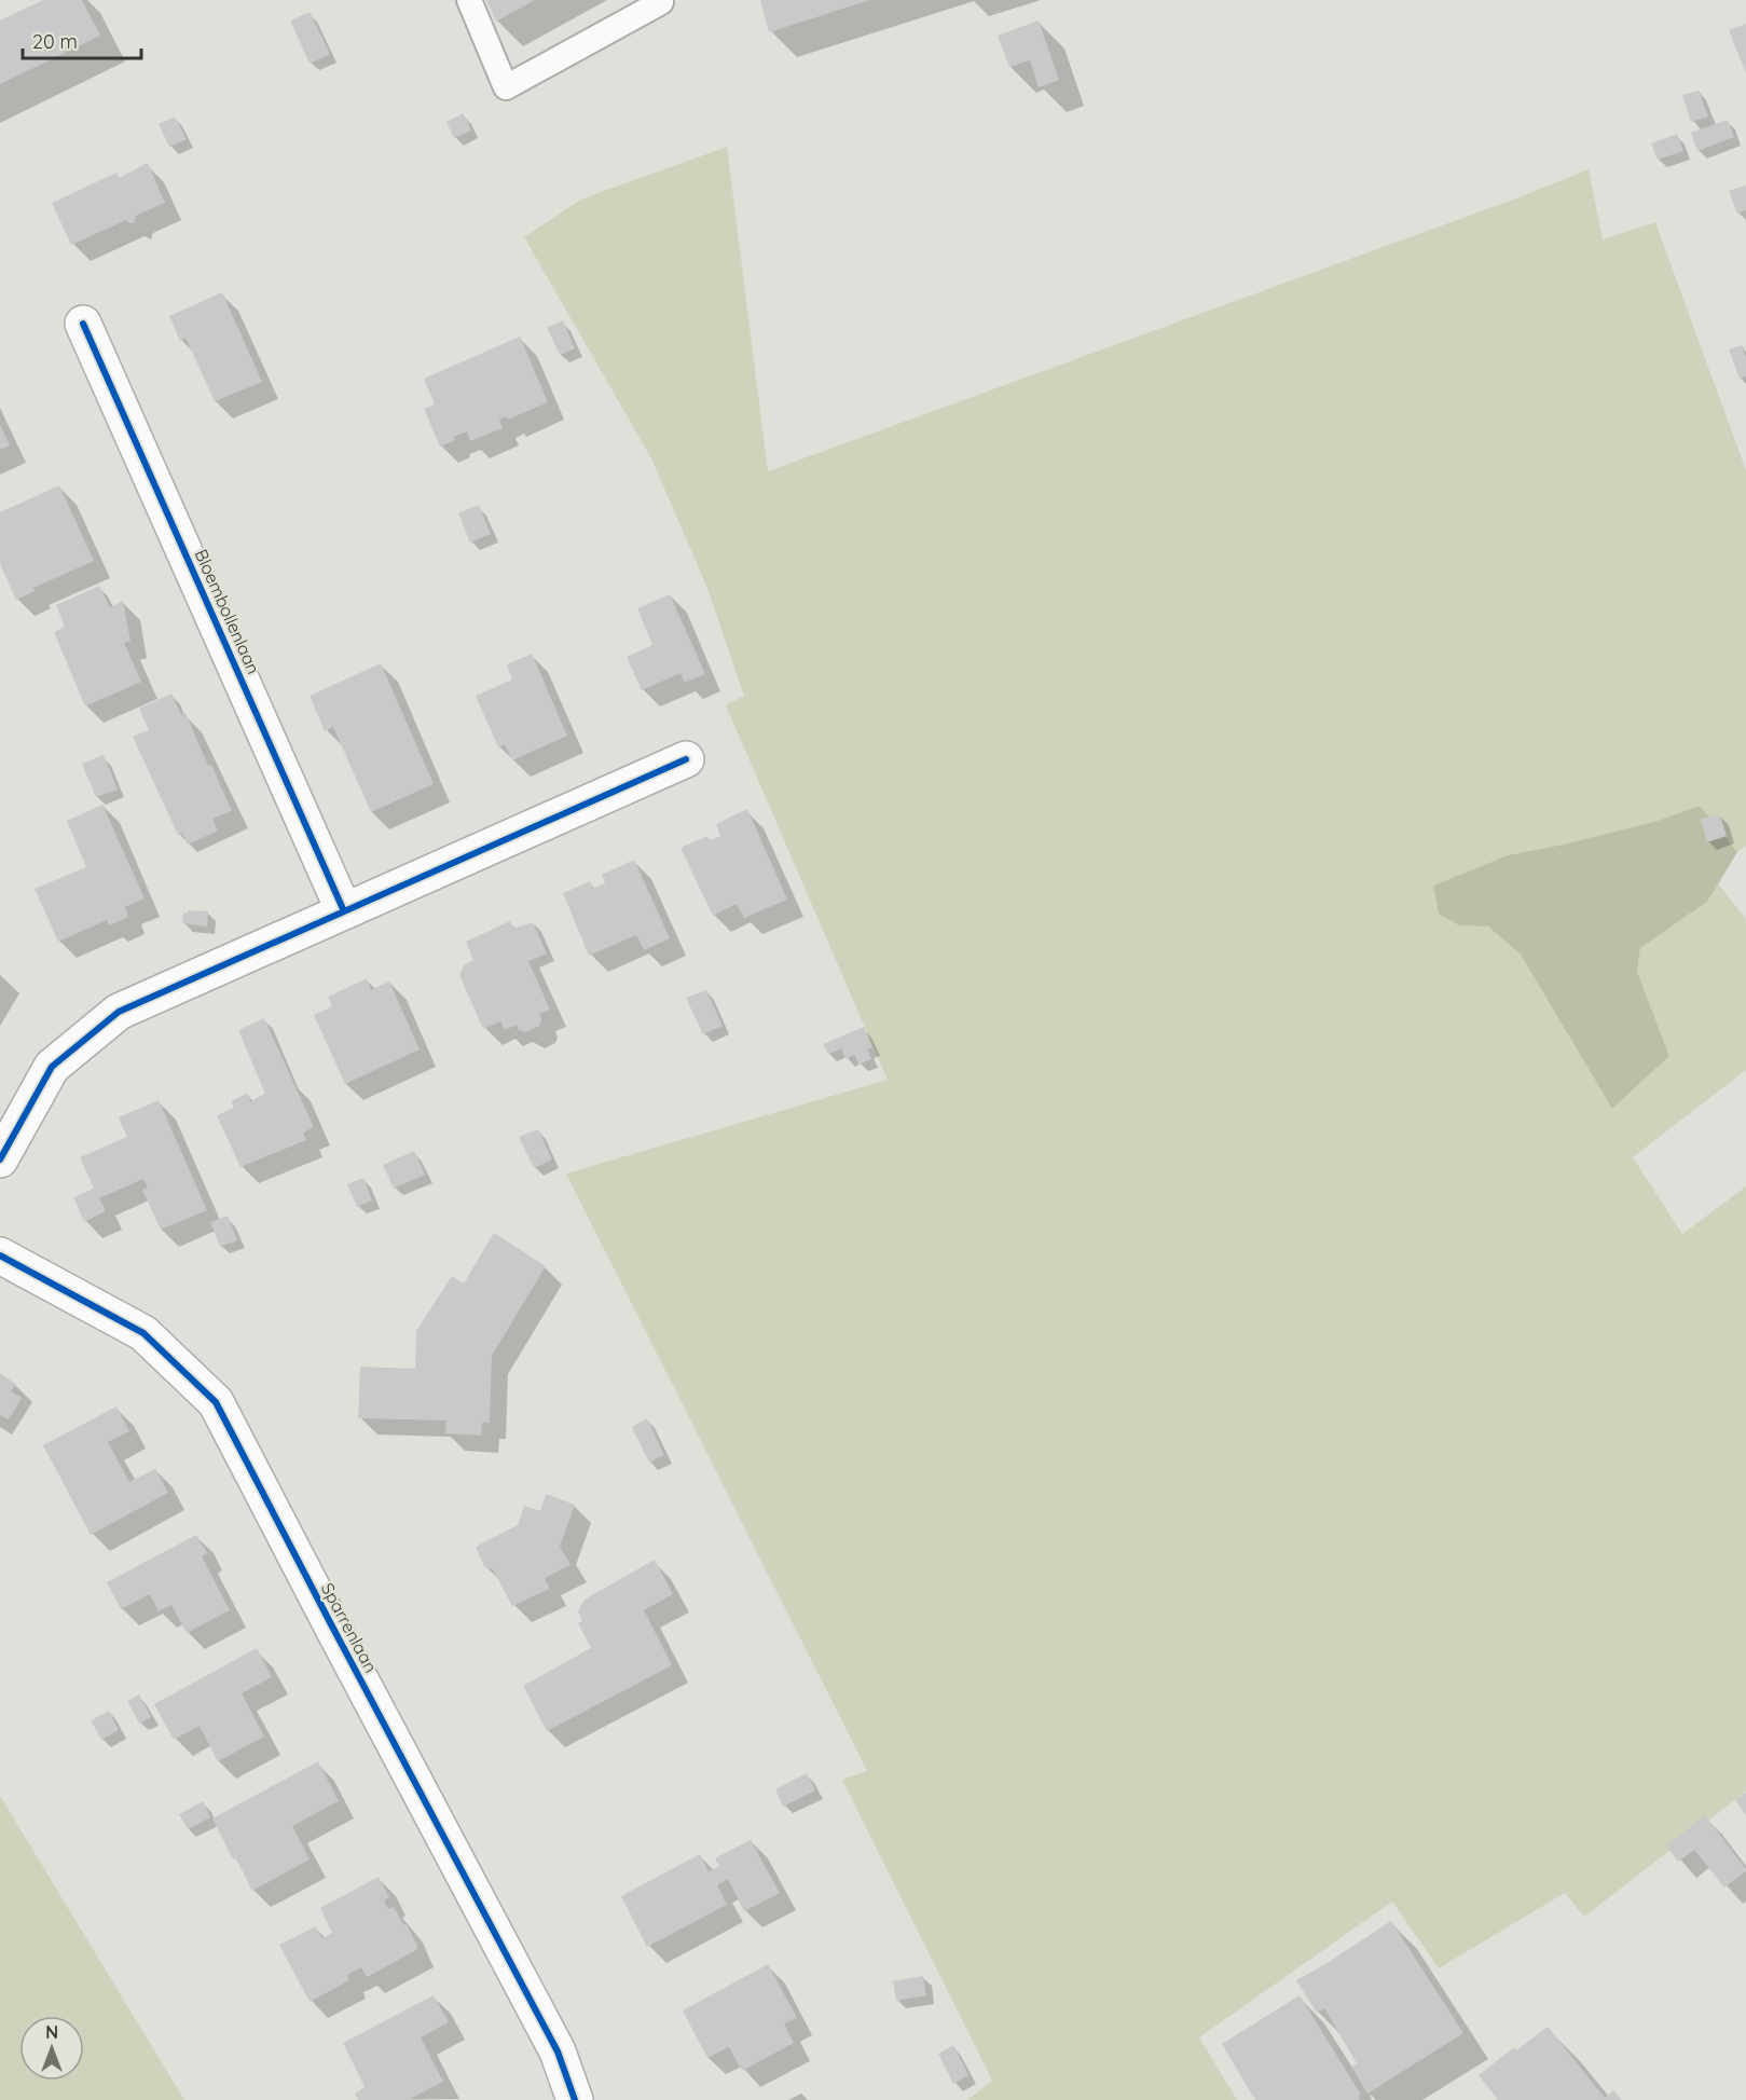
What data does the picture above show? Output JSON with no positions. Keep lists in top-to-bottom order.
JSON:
{
  "streets": {
    "street": ["Bloembollenlaan", "Sparrenlaan"]
  },
  "scale_bar": "20 m",
  "north": "top"
}
